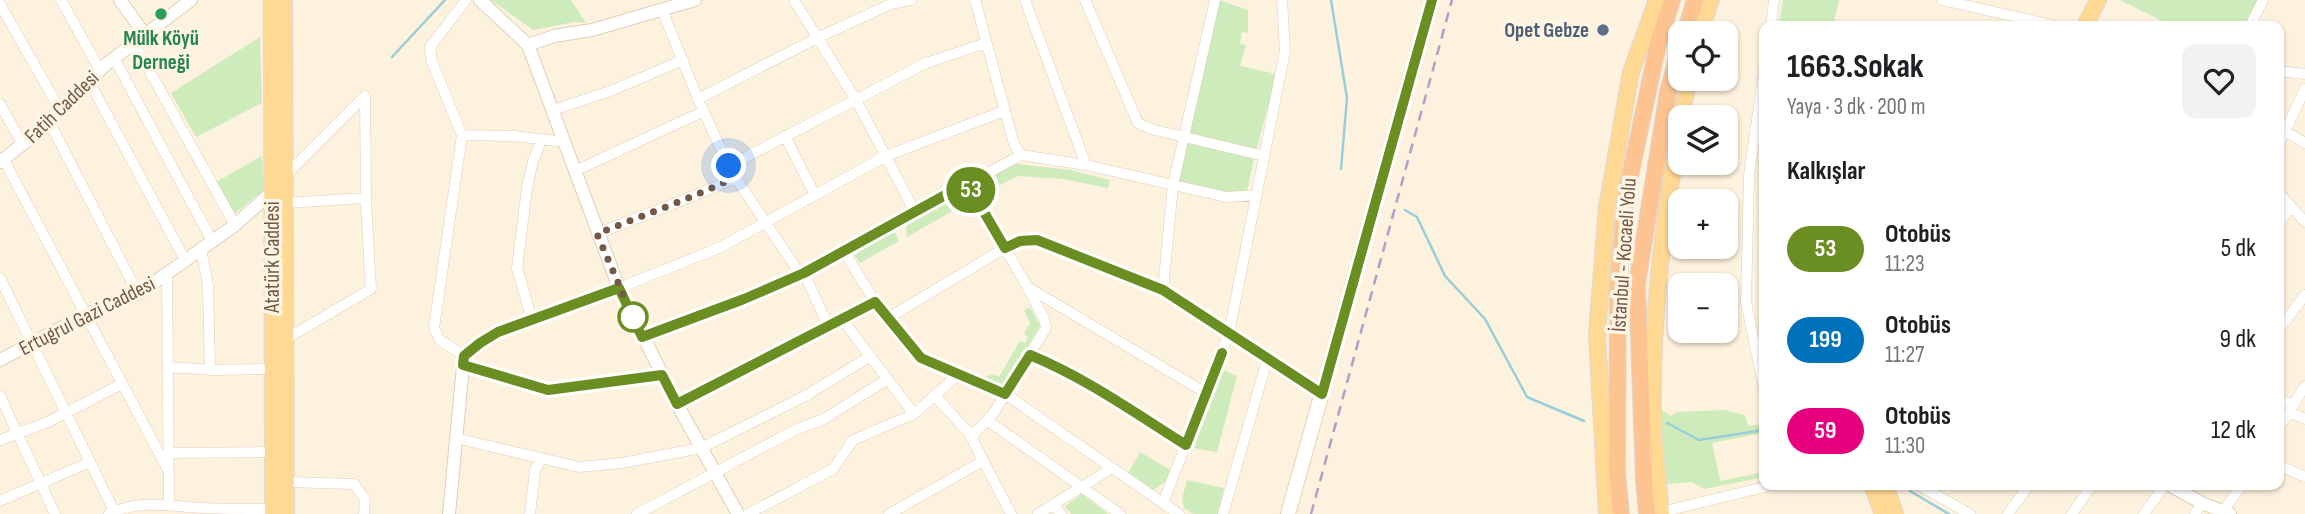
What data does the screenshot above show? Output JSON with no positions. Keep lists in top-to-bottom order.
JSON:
{
  "streets": {
    "highway": ["İstanbul - Kocaeli Yolu"],
    "main road": ["Atatürk Caddesi"],
    "street": ["Fatih Caddesi", "Ertugrul Gazi Caddesi"]
  },
  "crossings": [
    ["Atatürk Caddesi", "Ertugrul Gazi Caddesi"]
  ],
  "places": ["Mülk Köyü Derneği", "Opet Gebze"],
  "lines": ["bus line 53"],
  "page": {
    "on_map": "53",
    "map_buttons": ["+", "−"],
    "heading": [
      ["1663.Sokak", "Yaya · 3 dk · 200 m"],
      "Kalkışlar"
    ],
    "list": [
      {
        "mark": "53",
        "name": "Otobüs",
        "note": "11:23",
        "value": "5 dk"
      },
      {
        "mark": "199",
        "name": "Otobüs",
        "note": "11:27",
        "value": "9 dk"
      },
      {
        "mark": "59",
        "name": "Otobüs",
        "note": "11:30",
        "value": "12 dk"
      }
    ]
  }
}
